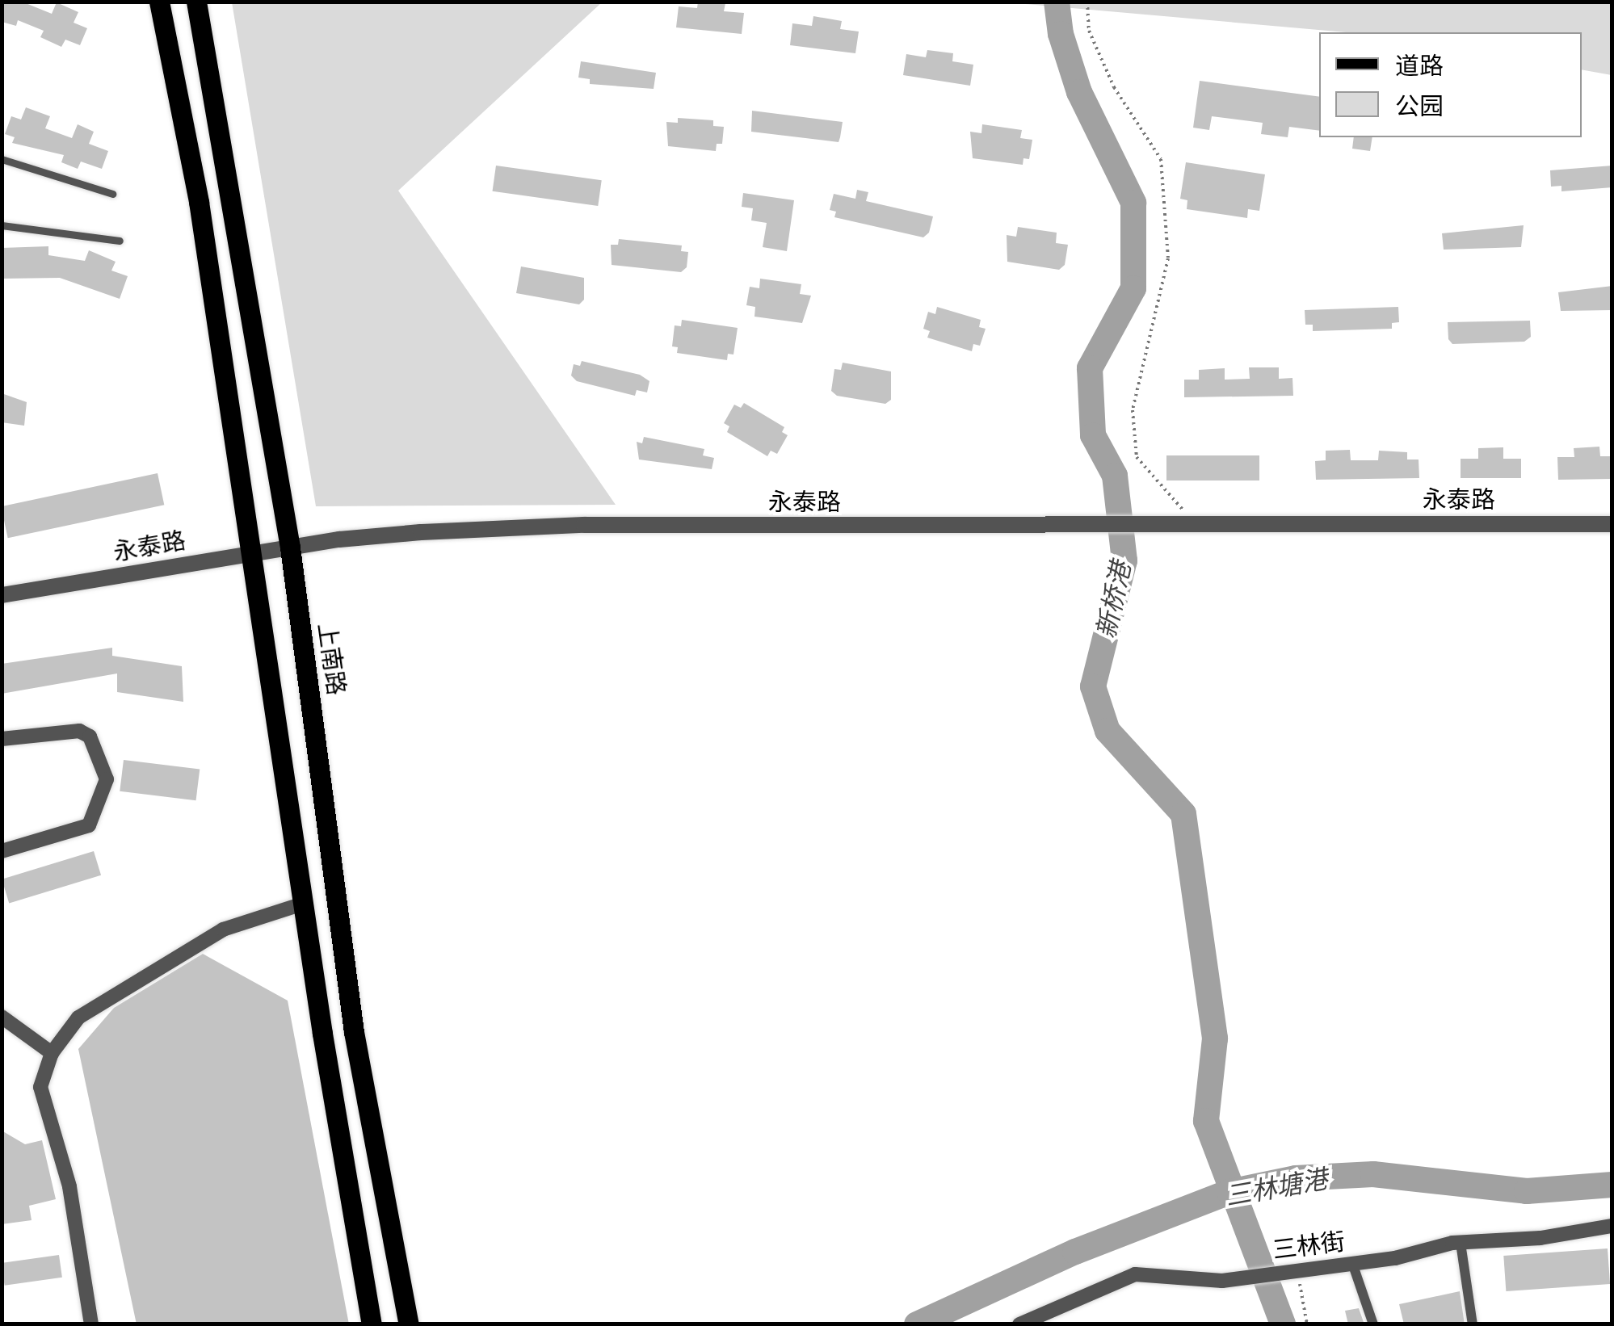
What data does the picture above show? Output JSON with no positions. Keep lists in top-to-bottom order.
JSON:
{
  "streets": {
    "main road": ["上南路"],
    "street": ["永泰路", "三林街"]
  },
  "crossings": [
    ["永泰路", "上南路"]
  ],
  "water": ["新桥港", "三林塘港"],
  "legend": ["道路", "公园"]
}
